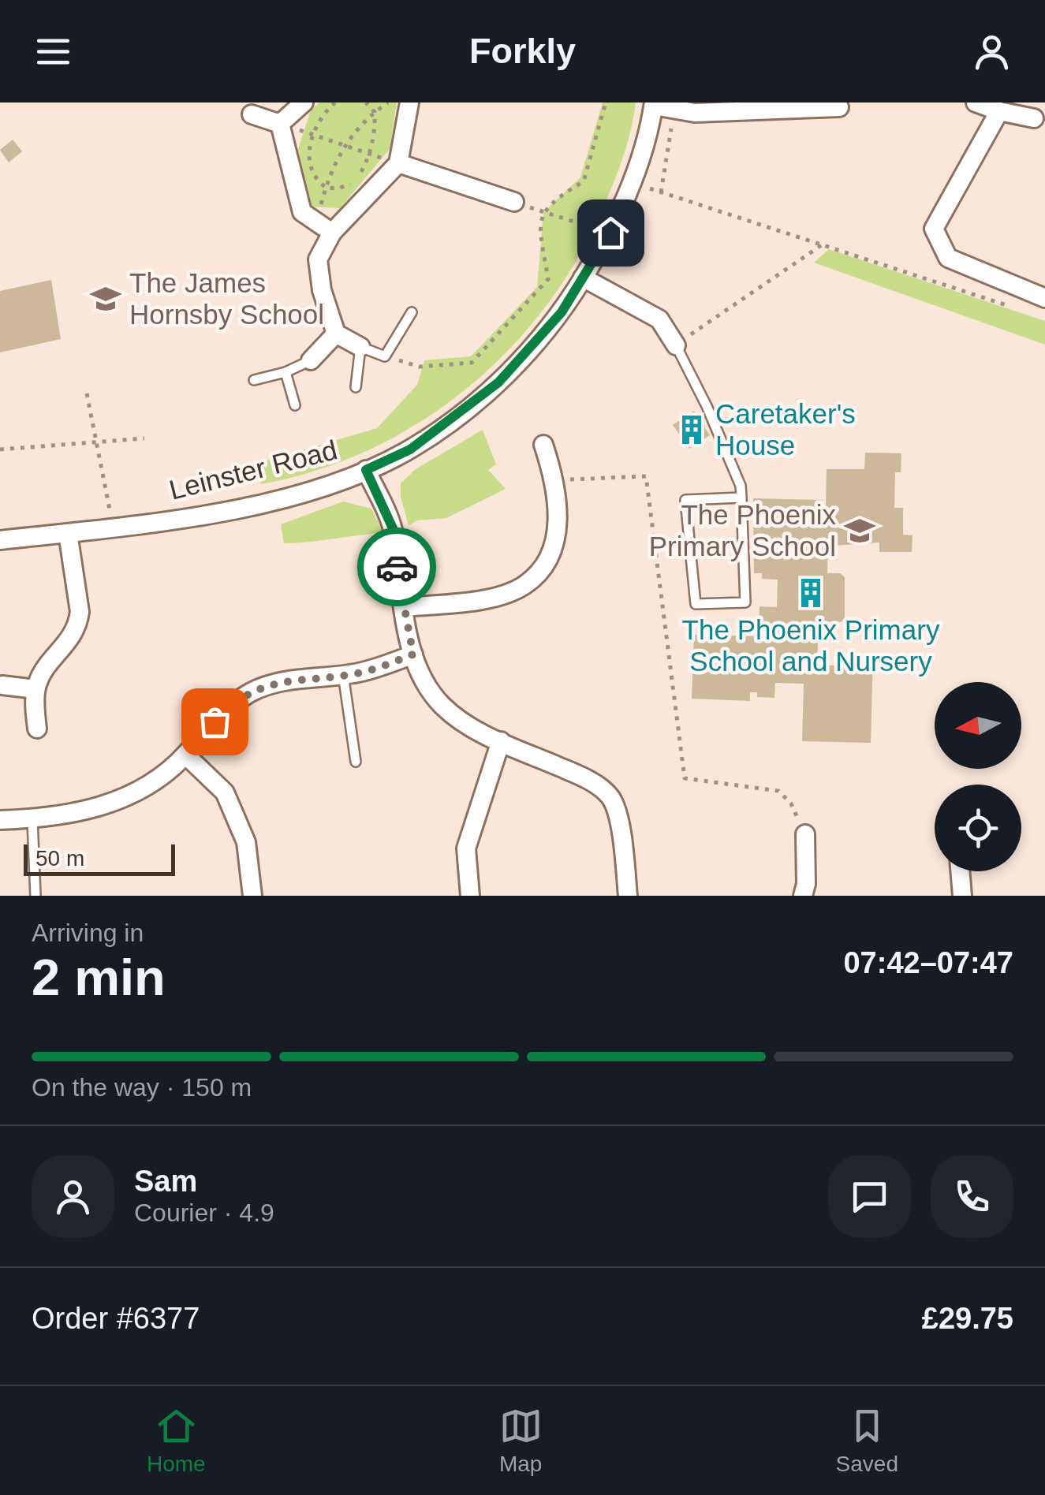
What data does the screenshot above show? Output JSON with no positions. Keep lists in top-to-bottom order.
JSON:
{
  "streets": {
    "street": ["Leinster Road"]
  },
  "places": {
    "school or university": ["The James Hornsby School", "The Phoenix Primary School"],
    "building": ["Caretaker's House", "The Phoenix Primary School and Nursery"]
  },
  "scale_bar": "50 m",
  "north": "left",
  "page": {
    "header": "Forkly",
    "scale": "50 m",
    "heading": ["2 min", "Arriving in", "07:42–07:47"],
    "panel": [
      "Sam",
      "Courier · 4.9",
      "Order #6377",
      "£29.75"
    ],
    "bar": "On the way · 150 m",
    "tabs": ["Home", "Map", "Saved"]
  }
}
